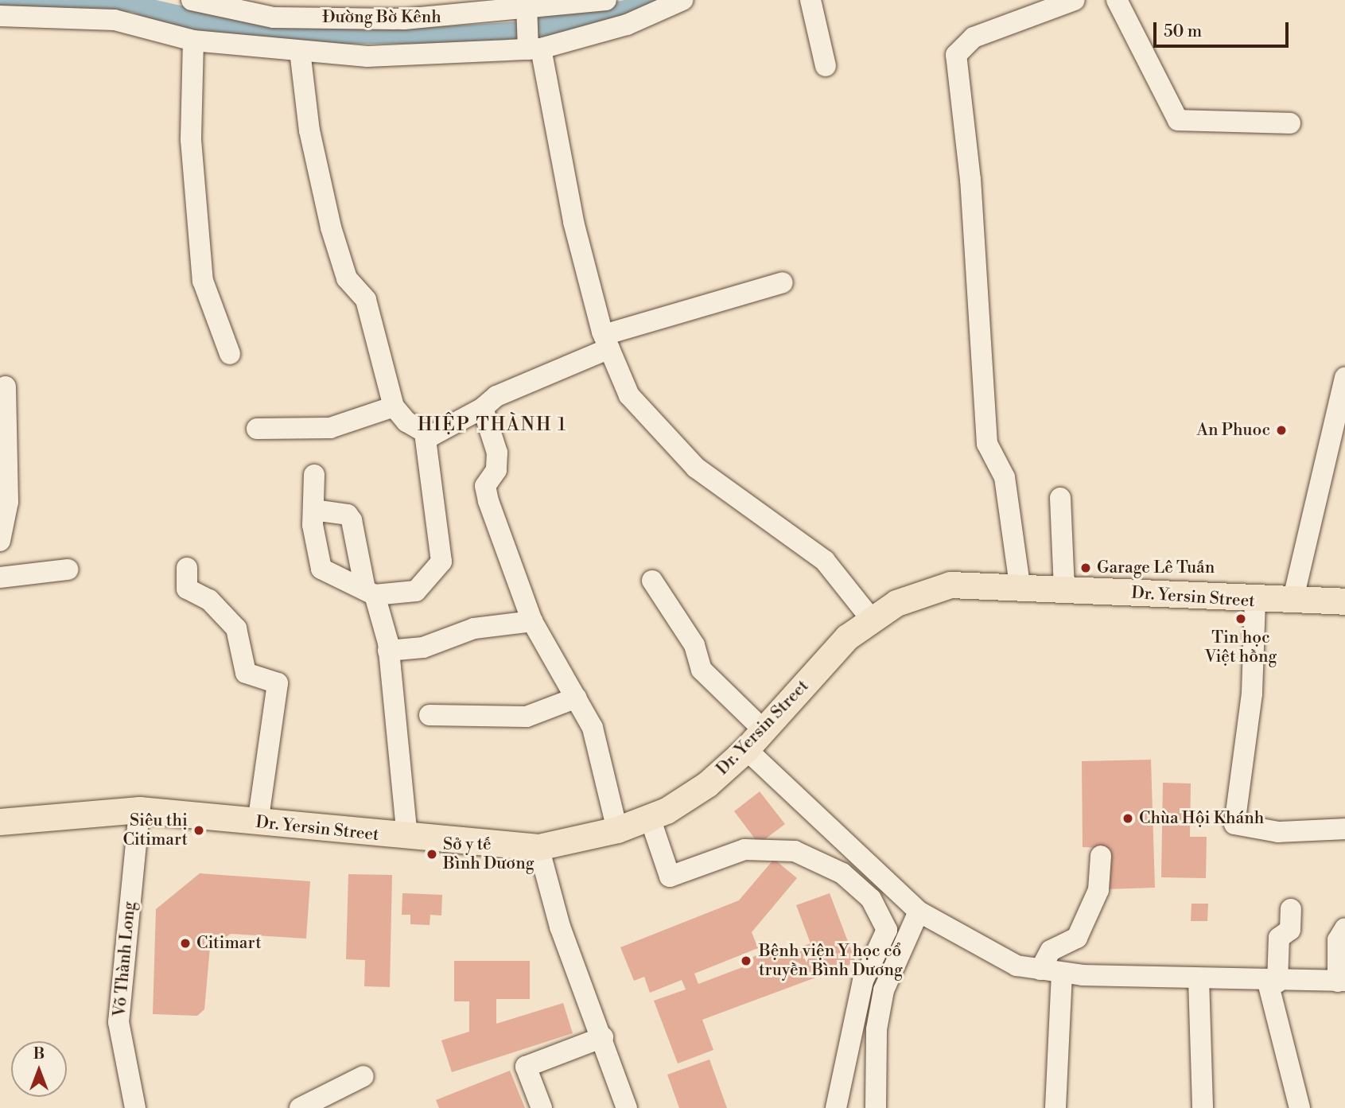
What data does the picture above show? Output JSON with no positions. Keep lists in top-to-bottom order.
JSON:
{
  "streets": {
    "main road": ["Dr. Yersin Street"],
    "street": ["Đường Bờ Kênh", "Võ Thành Long"]
  },
  "crossings": [
    ["Dr. Yersin Street", "Võ Thành Long"]
  ],
  "districts": ["HIỆP THÀNH 1"],
  "places": [
    "An Phuoc",
    "Garage Lê Tuấn",
    "Tin học Việt hồng",
    "Chùa Hội Khánh",
    "Siêu thị Citimart",
    "Sở y tế Bình Dương",
    "Citimart",
    "Bệnh viện Y học cổ truyền Bình Dương"
  ],
  "scale_bar": "50 m",
  "north": "top"
}
